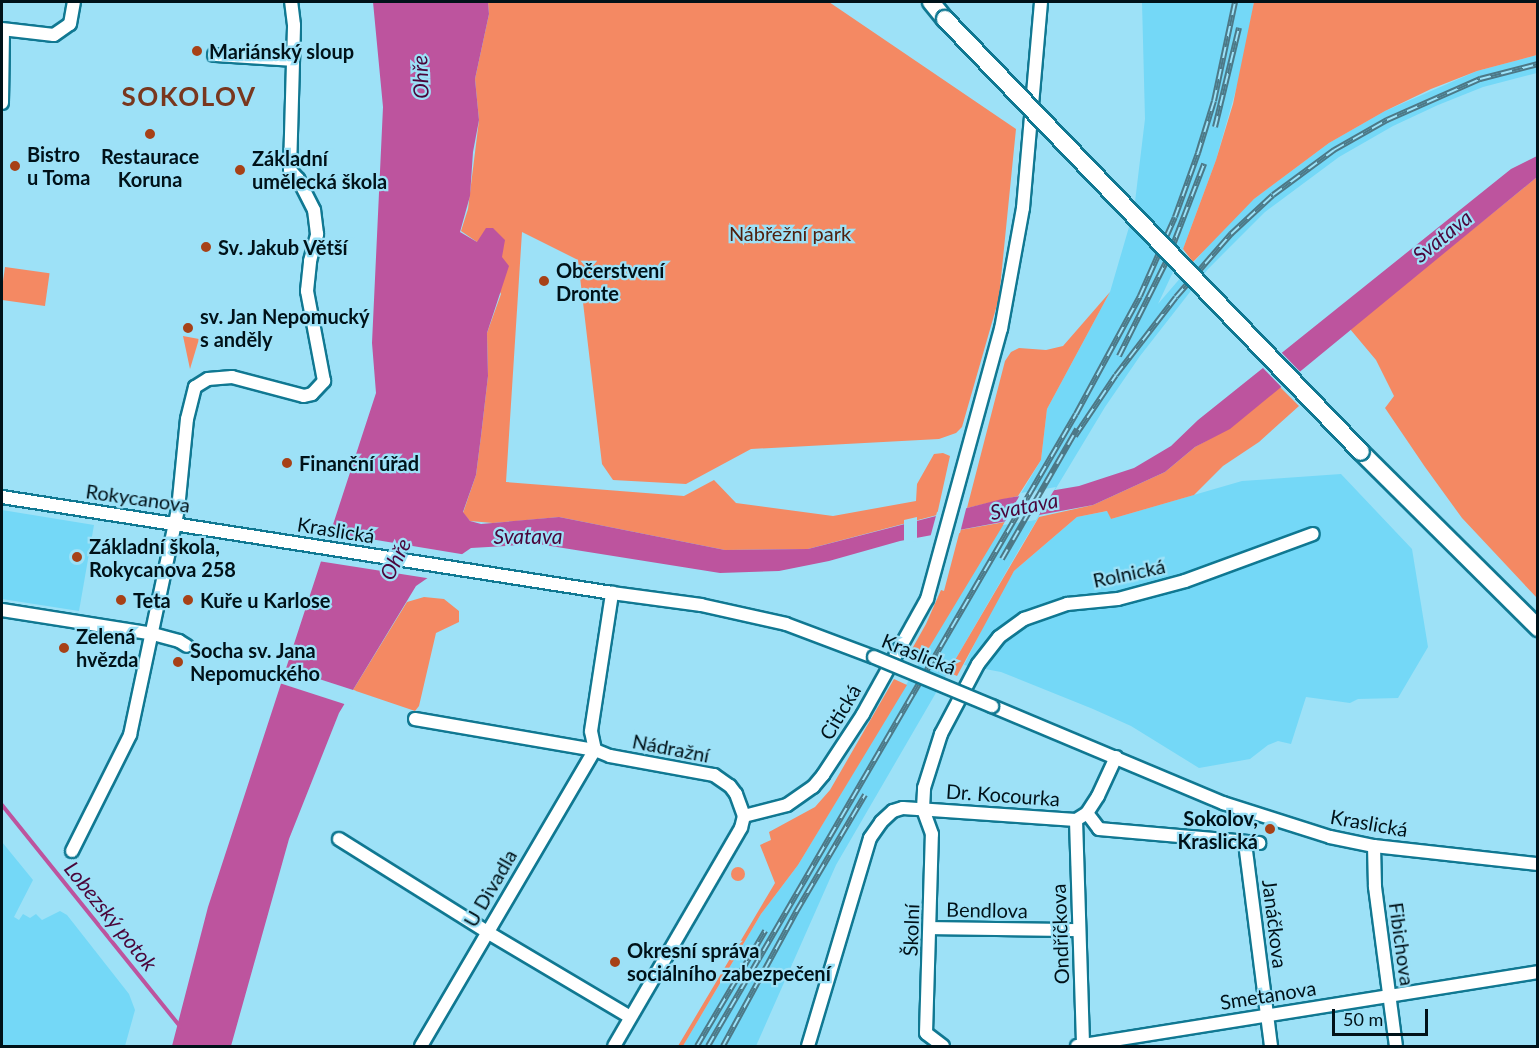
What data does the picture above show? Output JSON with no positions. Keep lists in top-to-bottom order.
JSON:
{
  "streets": {
    "street": [
      "Rokycanova",
      "Kraslická",
      "Rolnická",
      "Citická",
      "Nádražní",
      "Dr. Kocourka",
      "U Divadla",
      "Bendlova",
      "Janáčkova",
      "Školní",
      "Ondříčkova",
      "Fibichova",
      "Smetanova"
    ]
  },
  "crossings": [
    ["Rokycanova", "Kraslická"],
    ["Kraslická", "Dr. Kocourka"],
    ["Kraslická", "Fibichova"],
    ["Rolnická", "Dr. Kocourka"],
    ["Citická", "Nádražní"],
    ["Nádražní", "U Divadla"],
    ["Dr. Kocourka", "Školní"],
    ["Dr. Kocourka", "Ondříčkova"],
    ["Bendlova", "Školní"],
    ["Bendlova", "Ondříčkova"],
    ["Janáčkova", "Smetanova"],
    ["Ondříčkova", "Smetanova"],
    ["Fibichova", "Smetanova"]
  ],
  "districts": ["SOKOLOV"],
  "water": ["Ohře", "Svatava", "Lobezský potok"],
  "parks": ["Nábřežní park"],
  "places": [
    "Mariánský sloup",
    "Restaurace Koruna",
    "Bistro u Toma",
    "Základní umělecká škola",
    "Sv. Jakub Větší",
    "Občerstvení Dronte",
    "sv. Jan Nepomucký s anděly",
    "Finanční úřad",
    "Základní škola, Rokycanova 258",
    "Teta",
    "Kuře u Karlose",
    "Zelená hvězda",
    "Socha sv. Jana Nepomuckého",
    "Sokolov, Kraslická",
    "Okresní správa sociálního zabezpečení"
  ],
  "scale_bar": "50 m"
}
